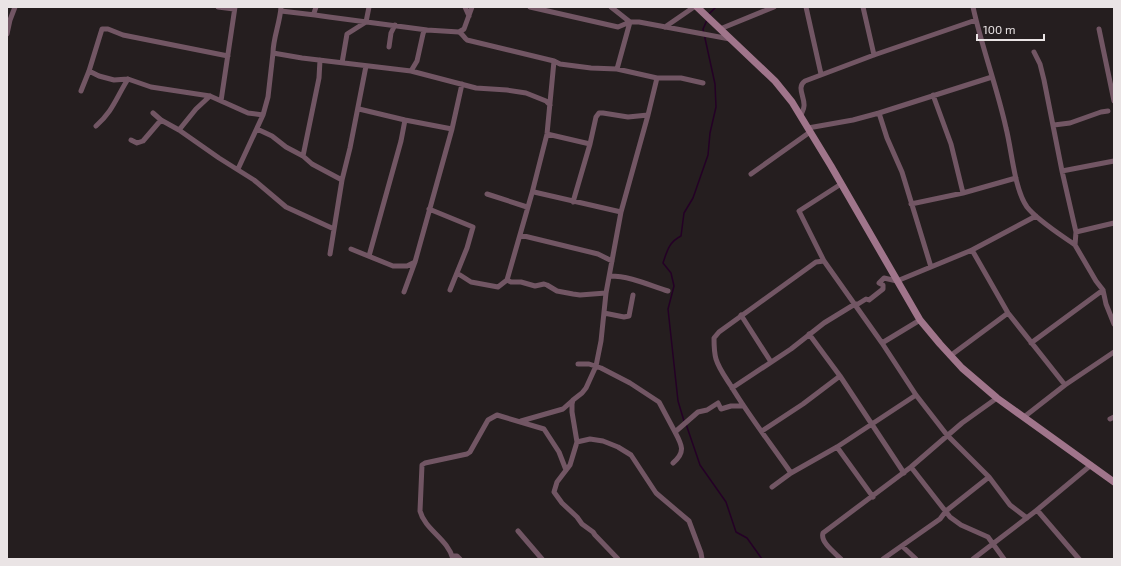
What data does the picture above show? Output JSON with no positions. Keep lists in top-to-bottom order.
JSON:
{
  "scale_bar": "100 m"
}
